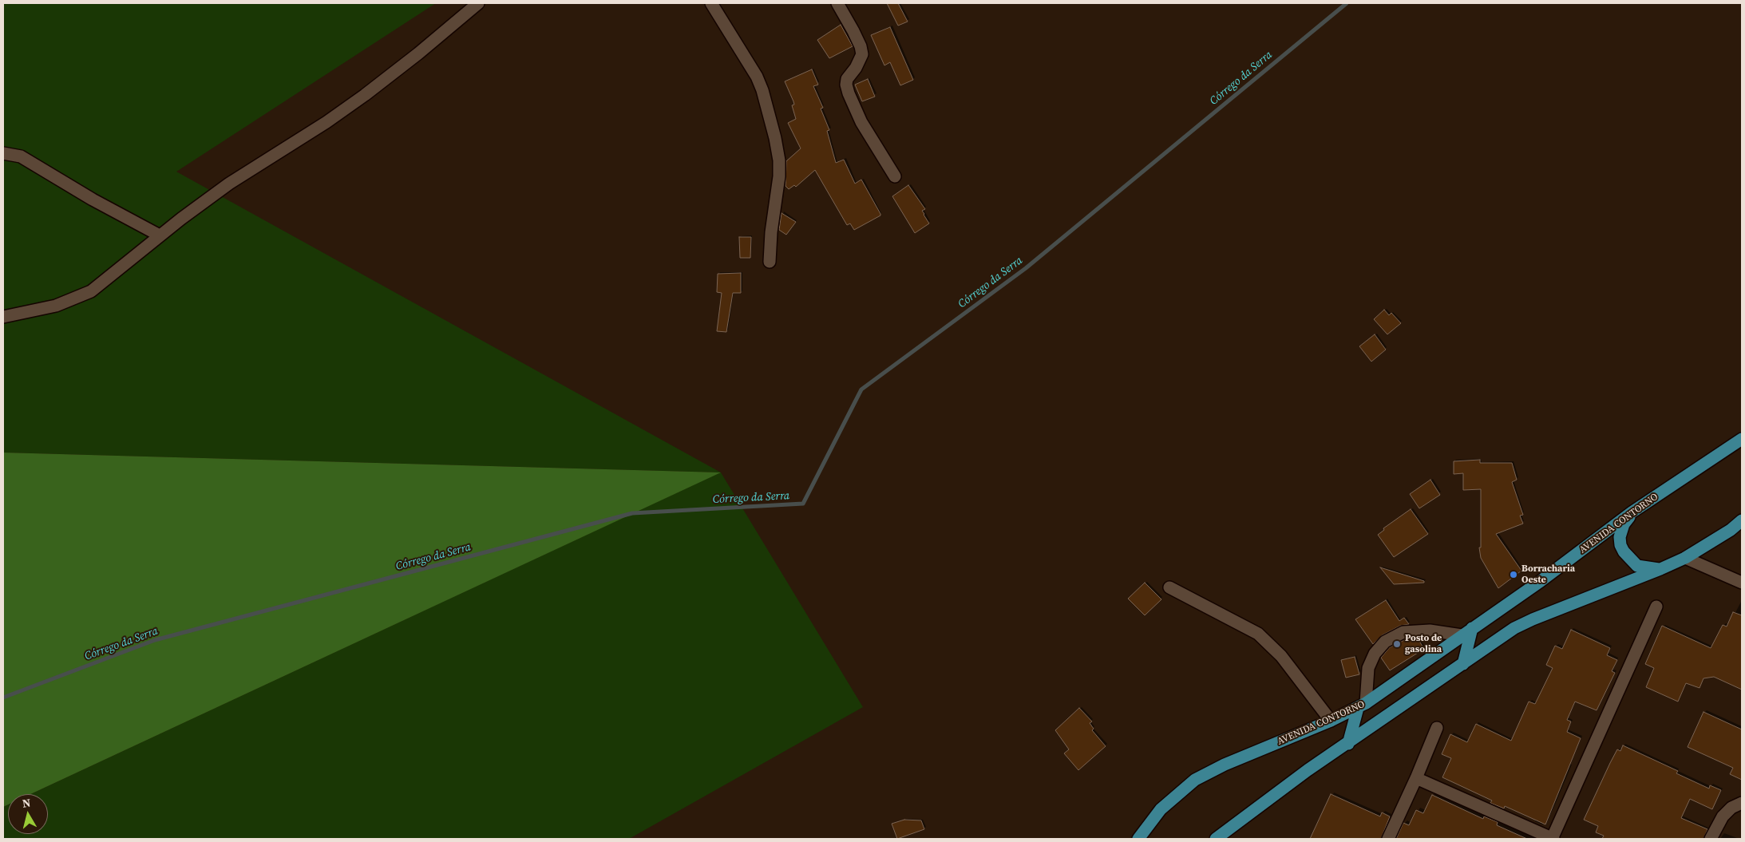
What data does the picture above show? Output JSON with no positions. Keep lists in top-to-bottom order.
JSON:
{
  "streets": {
    "main road": ["AVENIDA CONTORNO"]
  },
  "water": ["Córrego da Serra"],
  "places": ["Borracharia Oeste", "Posto de gasolina"],
  "north": "top"
}
